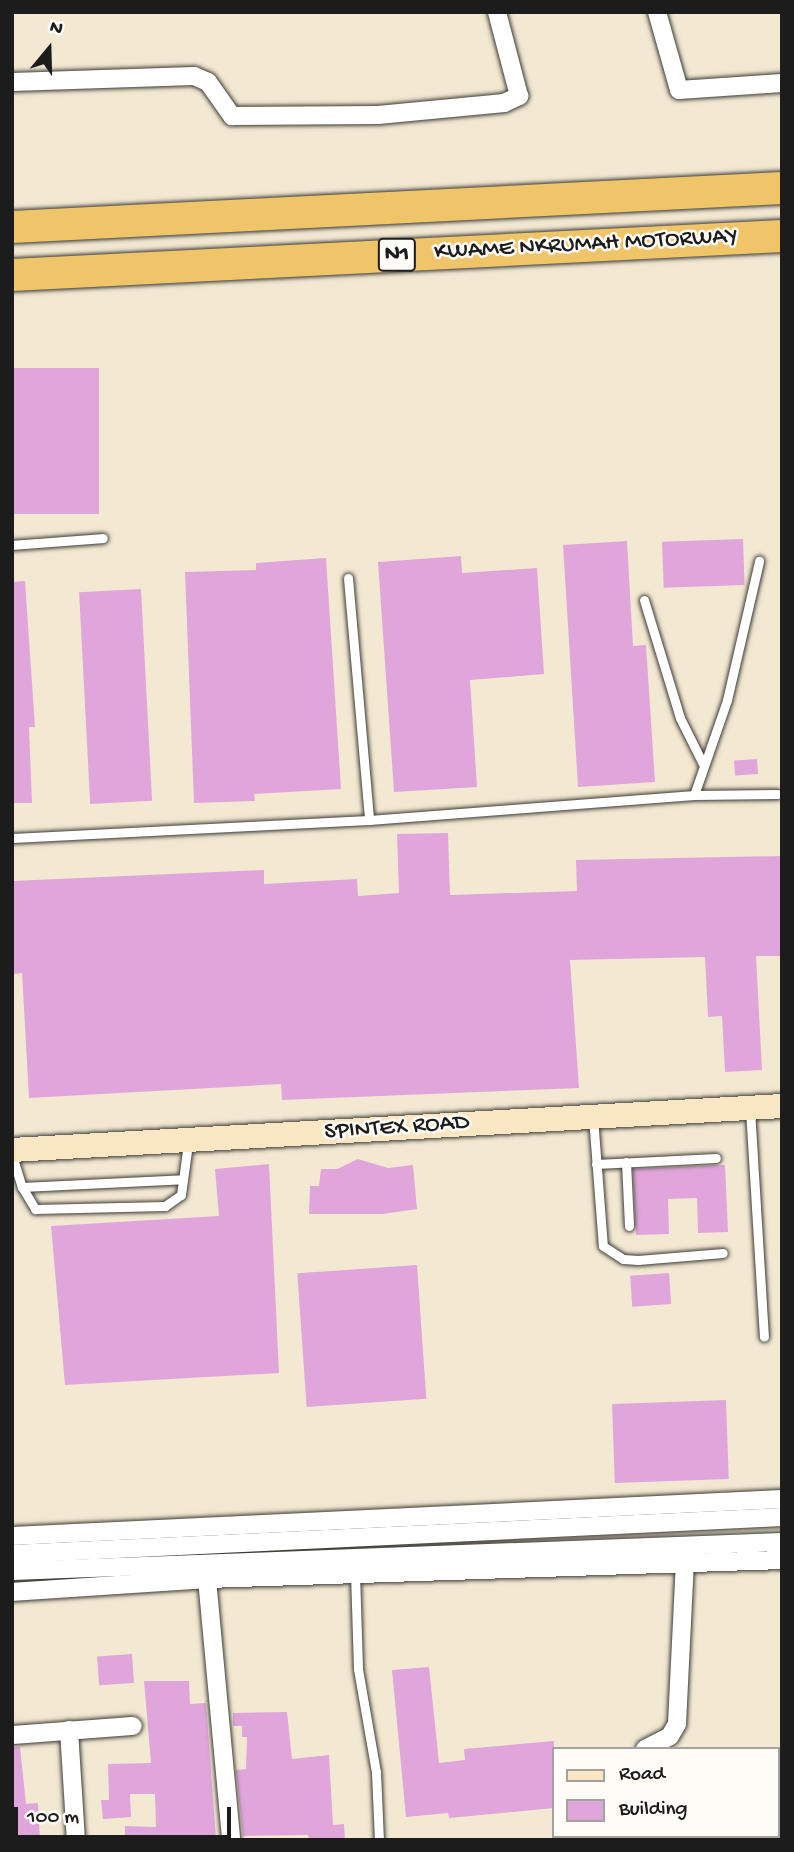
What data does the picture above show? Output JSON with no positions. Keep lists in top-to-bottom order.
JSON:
{
  "streets": {
    "highway": ["KWAME NKRUMAH MOTORWAY", "N1"],
    "main road": ["SPINTEX ROAD"]
  },
  "legend": ["Road", "Building"],
  "scale_bar": "100 m",
  "north": "top"
}
